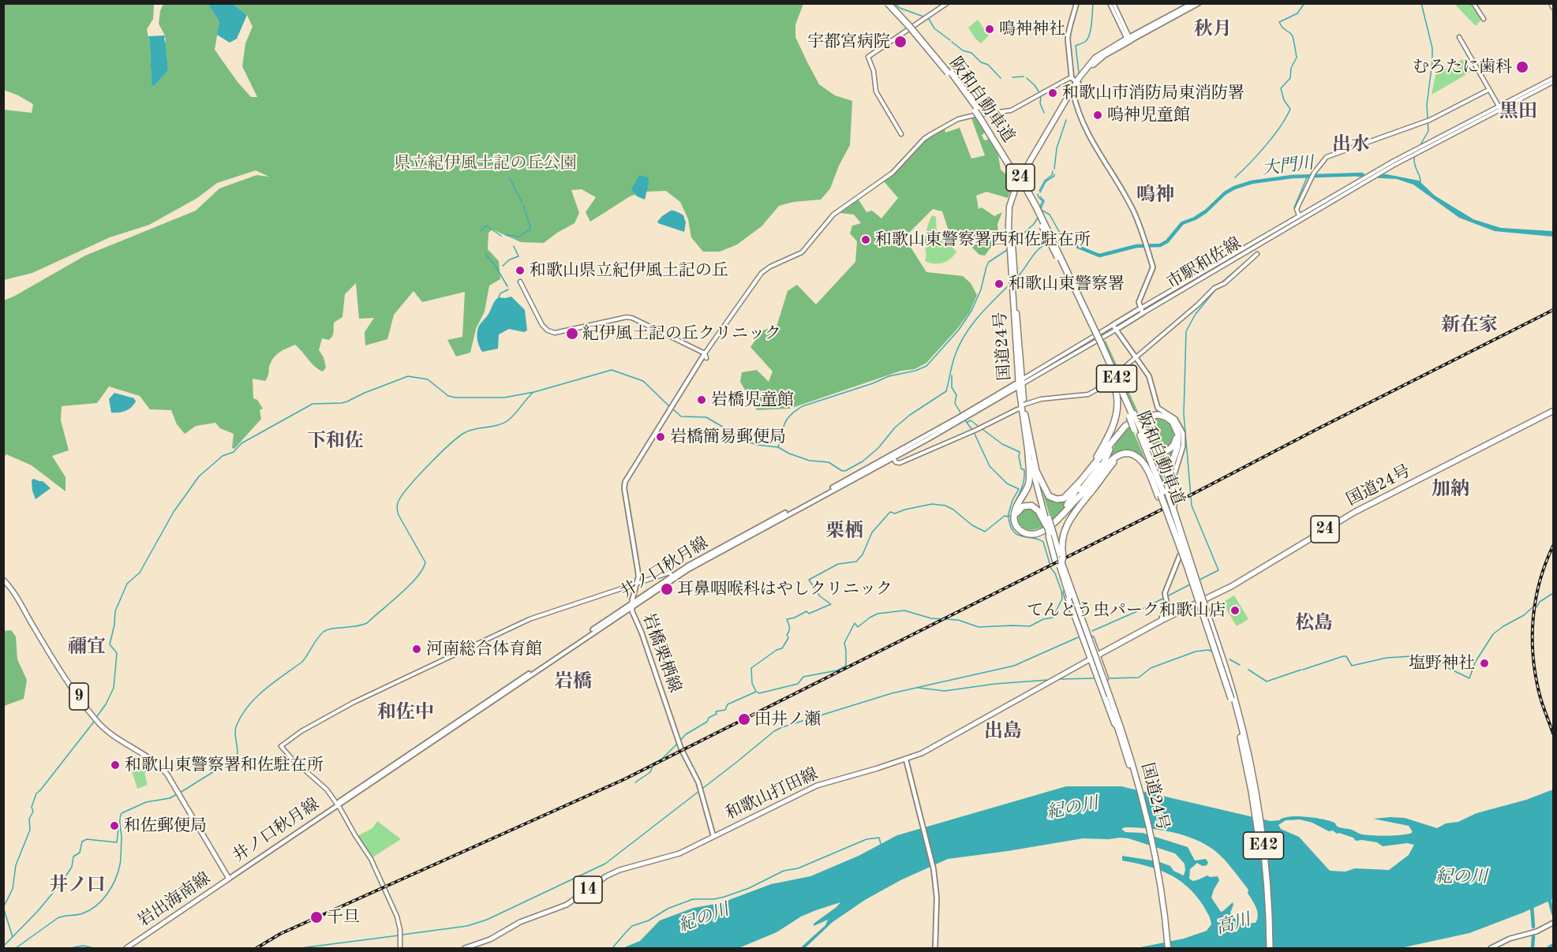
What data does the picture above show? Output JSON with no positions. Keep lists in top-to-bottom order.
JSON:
{
  "streets": {
    "highway": [
      "阪和自動車道",
      "24",
      "国道24号",
      "E42"
    ],
    "main road": [
      "井ノ口秋月線",
      "岩橋栗栖線",
      "9",
      "和歌山打田線",
      "14",
      "岩出海南線"
    ],
    "street": ["市駅和佐線"]
  },
  "crossings": [
    ["国道24号", "井ノ口秋月線"],
    ["国道24号", "和歌山打田線"],
    ["井ノ口秋月線", "岩橋栗栖線"],
    ["井ノ口秋月線", "岩出海南線"],
    ["岩橋栗栖線", "和歌山打田線"]
  ],
  "districts": [
    "秋月",
    "黒田",
    "出水",
    "鳴神",
    "新在家",
    "下和佐",
    "加納",
    "栗栖",
    "松島",
    "禰宜",
    "岩橋",
    "和佐中",
    "出島",
    "井ノ口"
  ],
  "water": ["大門川", "紀の川", "高川"],
  "parks": ["県立紀伊風土記の丘公園"],
  "places": [
    "鳴神神社",
    "宇都宮病院",
    "むろたに歯科",
    "和歌山市消防局東消防署",
    "嗚神児童館",
    "和歌山東警察署西和佐駐在所",
    "和歌山県立紀伊風土記の丘",
    "和歌山東警察署",
    "紀伊風土記の丘クリニック",
    "岩橋児童館",
    "岩橋簡易郵便局",
    "耳鼻咽喉科はやしクリニック",
    "てんとう虫パーク和歌山店",
    "河南総合体育館",
    "塩野神社",
    "田井ノ瀬",
    "和歌山東警察署和佐駐在所",
    "和佐郵便局",
    "千旦"
  ]
}
